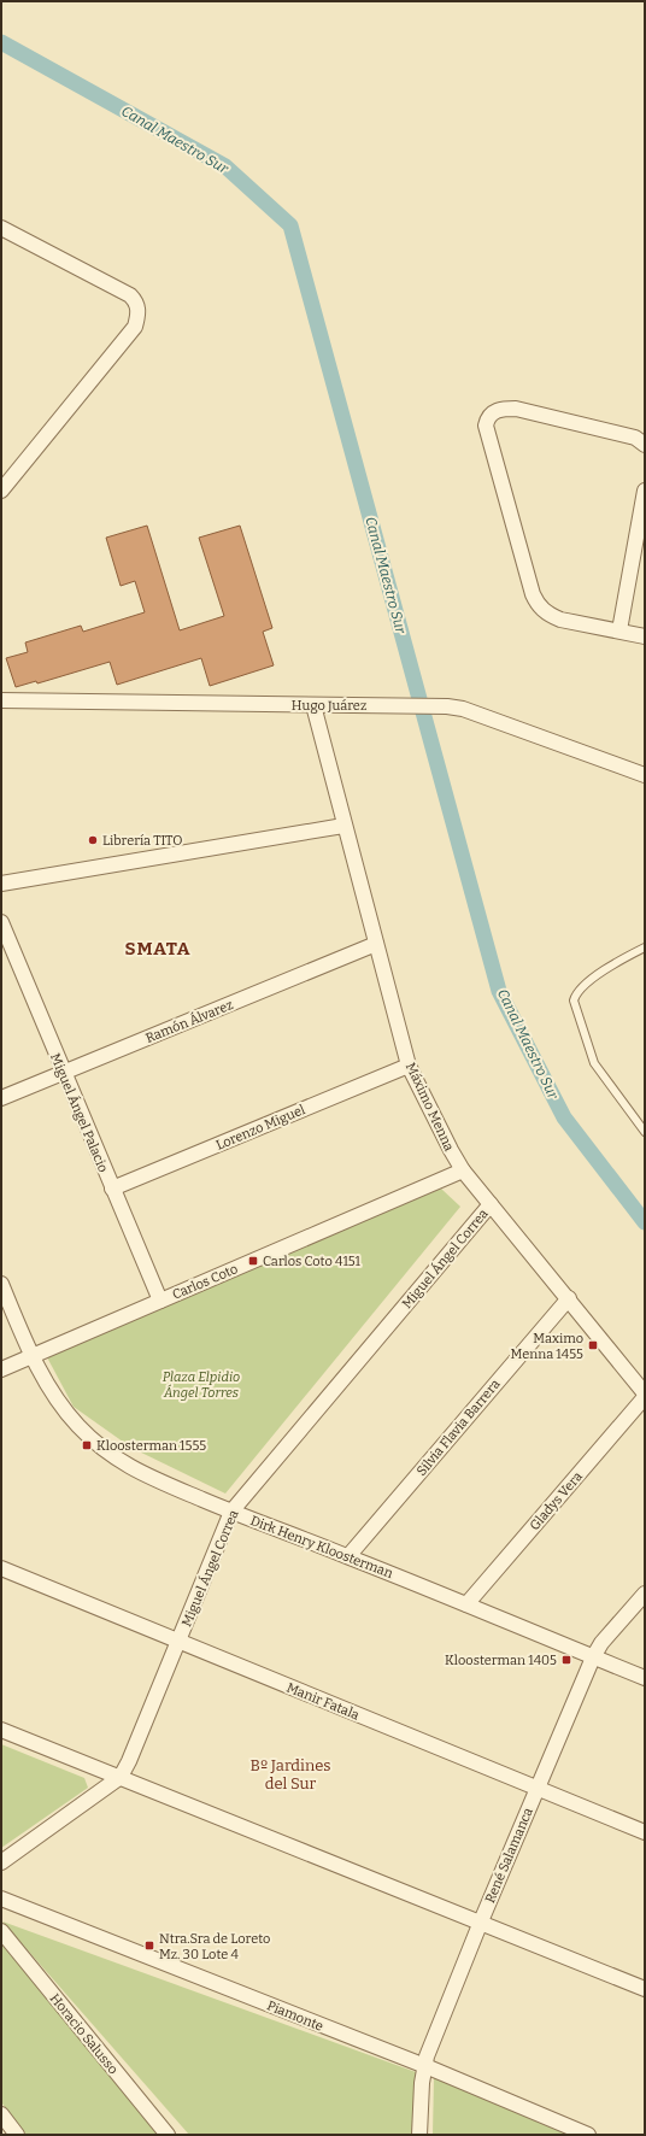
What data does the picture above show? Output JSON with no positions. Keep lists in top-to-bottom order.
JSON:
{
  "streets": {
    "street": [
      "Hugo Juárez",
      "Ramón Álvarez",
      "Máximo Menna",
      "Miguel Ángel Palacio",
      "Lorenzo Miguel",
      "Miguel Ángel Correa",
      "Carlos Coto",
      "Silvia Flavia Barrera",
      "Gladys Vera",
      "Dirk Henry Kloosterman",
      "Manir Fatala",
      "René Salamanca",
      "Piamonte",
      "Horacio Salusso"
    ]
  },
  "crossings": [
    ["Hugo Juárez", "Máximo Menna"],
    ["Ramón Álvarez", "Máximo Menna"],
    ["Ramón Álvarez", "Miguel Ángel Palacio"],
    ["Máximo Menna", "Lorenzo Miguel"],
    ["Máximo Menna", "Miguel Ángel Correa"],
    ["Máximo Menna", "Carlos Coto"],
    ["Máximo Menna", "Silvia Flavia Barrera"],
    ["Máximo Menna", "Gladys Vera"],
    ["Miguel Ángel Palacio", "Lorenzo Miguel"],
    ["Miguel Ángel Palacio", "Carlos Coto"],
    ["Miguel Ángel Correa", "Dirk Henry Kloosterman"],
    ["Miguel Ángel Correa", "Manir Fatala"],
    ["Carlos Coto", "Dirk Henry Kloosterman"],
    ["Silvia Flavia Barrera", "Dirk Henry Kloosterman"],
    ["Gladys Vera", "Dirk Henry Kloosterman"],
    ["Dirk Henry Kloosterman", "René Salamanca"],
    ["Manir Fatala", "René Salamanca"],
    ["René Salamanca", "Piamonte"]
  ],
  "districts": ["SMATA", "Bº Jardines del Sur"],
  "water": ["Canal Maestro Sur"],
  "parks": ["Plaza Elpidio Ángel Torres"],
  "places": {
    "other": ["Librería TITO"],
    "transit": [
      "Carlos Coto 4151",
      "Maximo Menna 1455",
      "Kloosterman 1555",
      "Kloosterman 1405",
      "Ntra.Sra de Loreto Mz. 30 Lote 4"
    ]
  }
}
